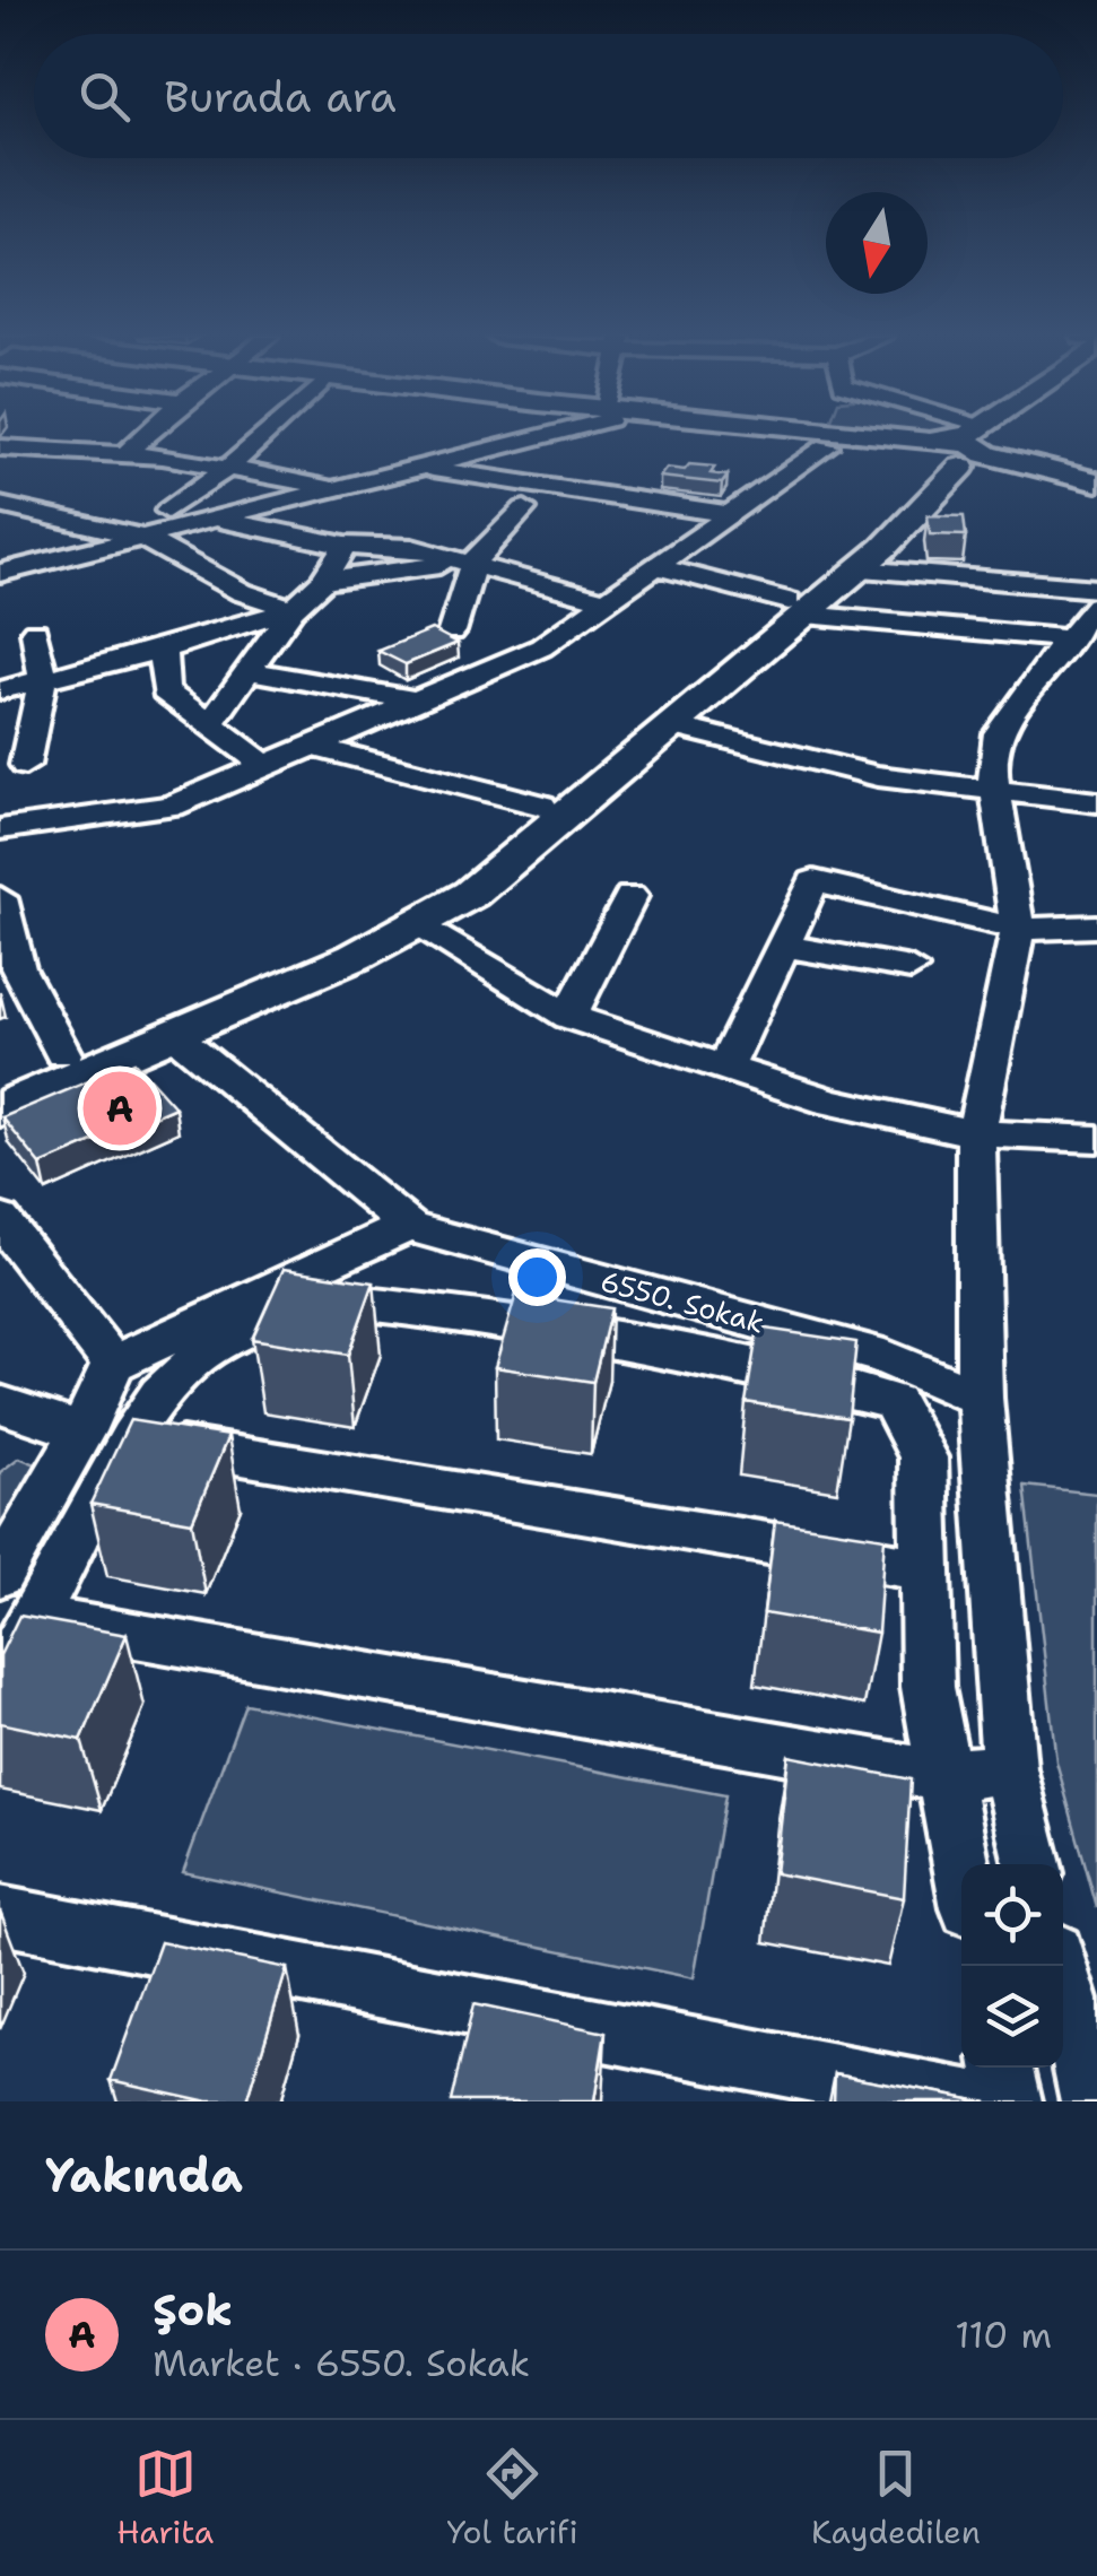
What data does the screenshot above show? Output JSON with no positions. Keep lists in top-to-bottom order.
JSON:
{
  "streets": {
    "street": ["6550. Sokak"]
  },
  "north": "bottom",
  "page": {
    "search": "Burada ara",
    "pins": "A",
    "heading": "Yakında",
    "list": [
      {
        "mark": "A",
        "name": "Şok",
        "note": "Market · 6550. Sokak",
        "value": "110 m"
      }
    ],
    "nav": ["Harita", "Yol tarifi", "Kaydedilen"]
  }
}
